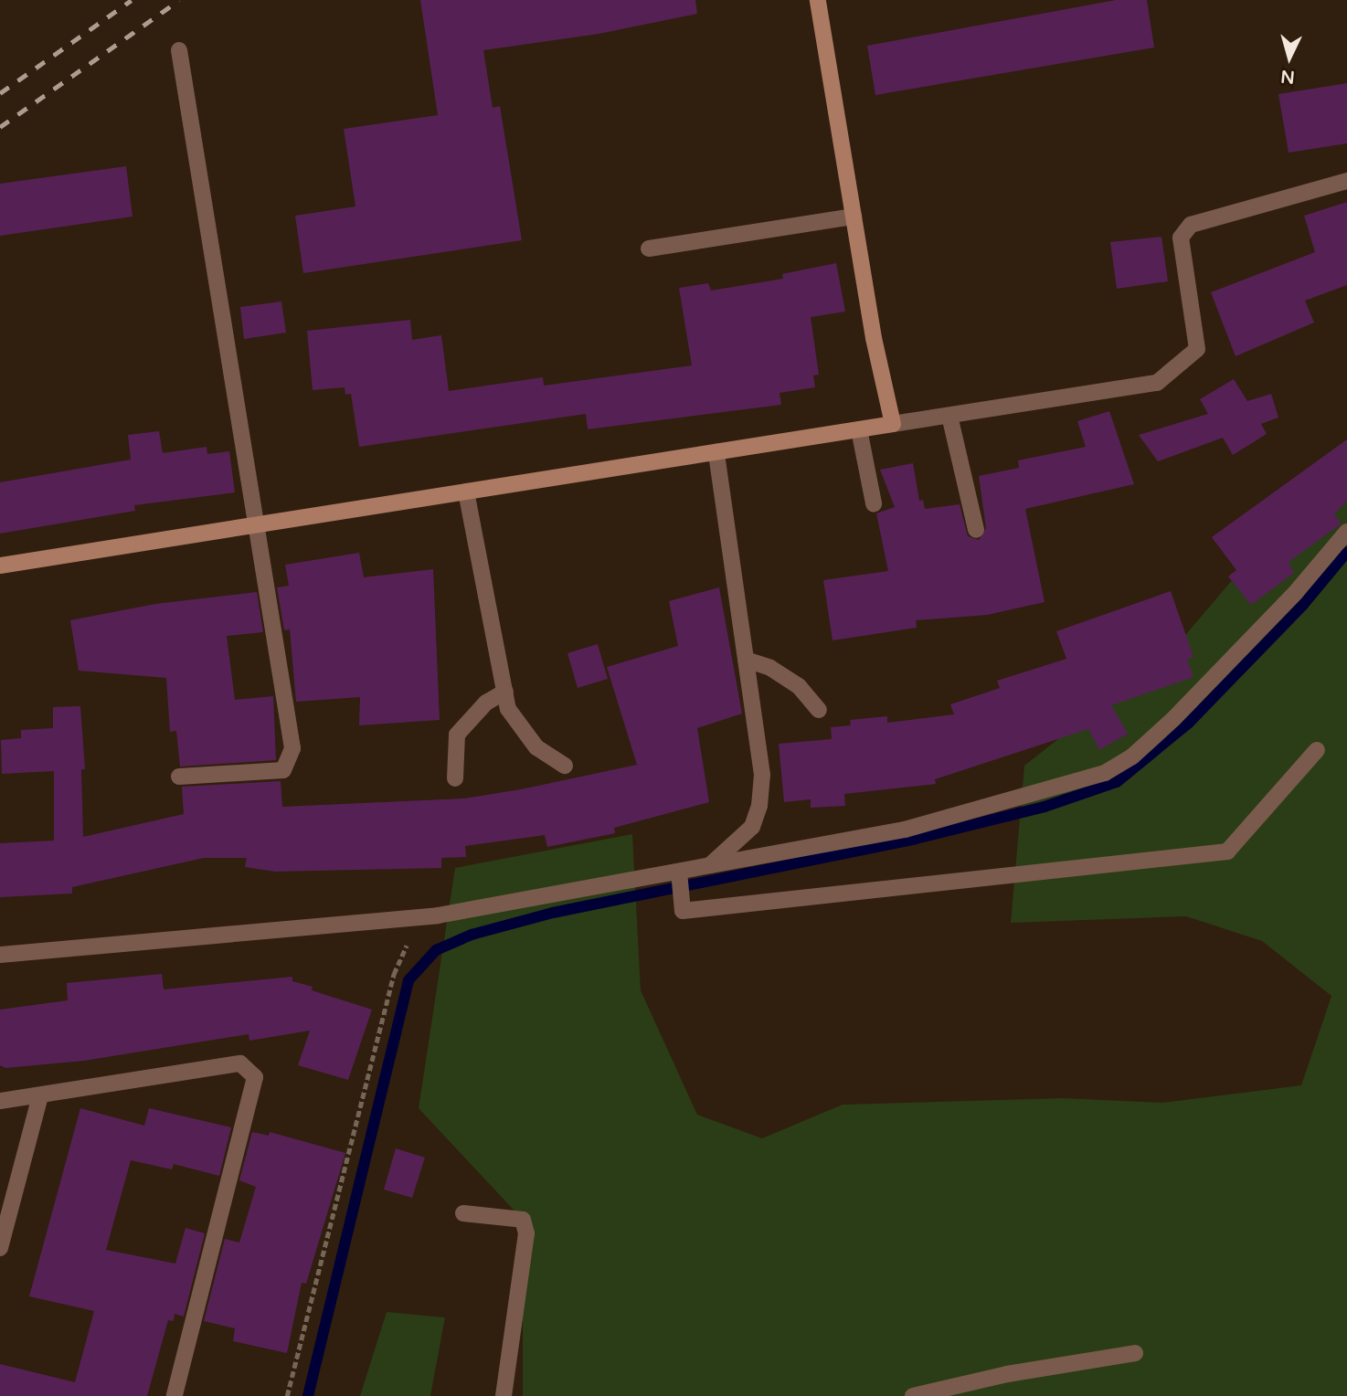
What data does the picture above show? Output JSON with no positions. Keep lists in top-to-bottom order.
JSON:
{
  "north": "bottom"
}
